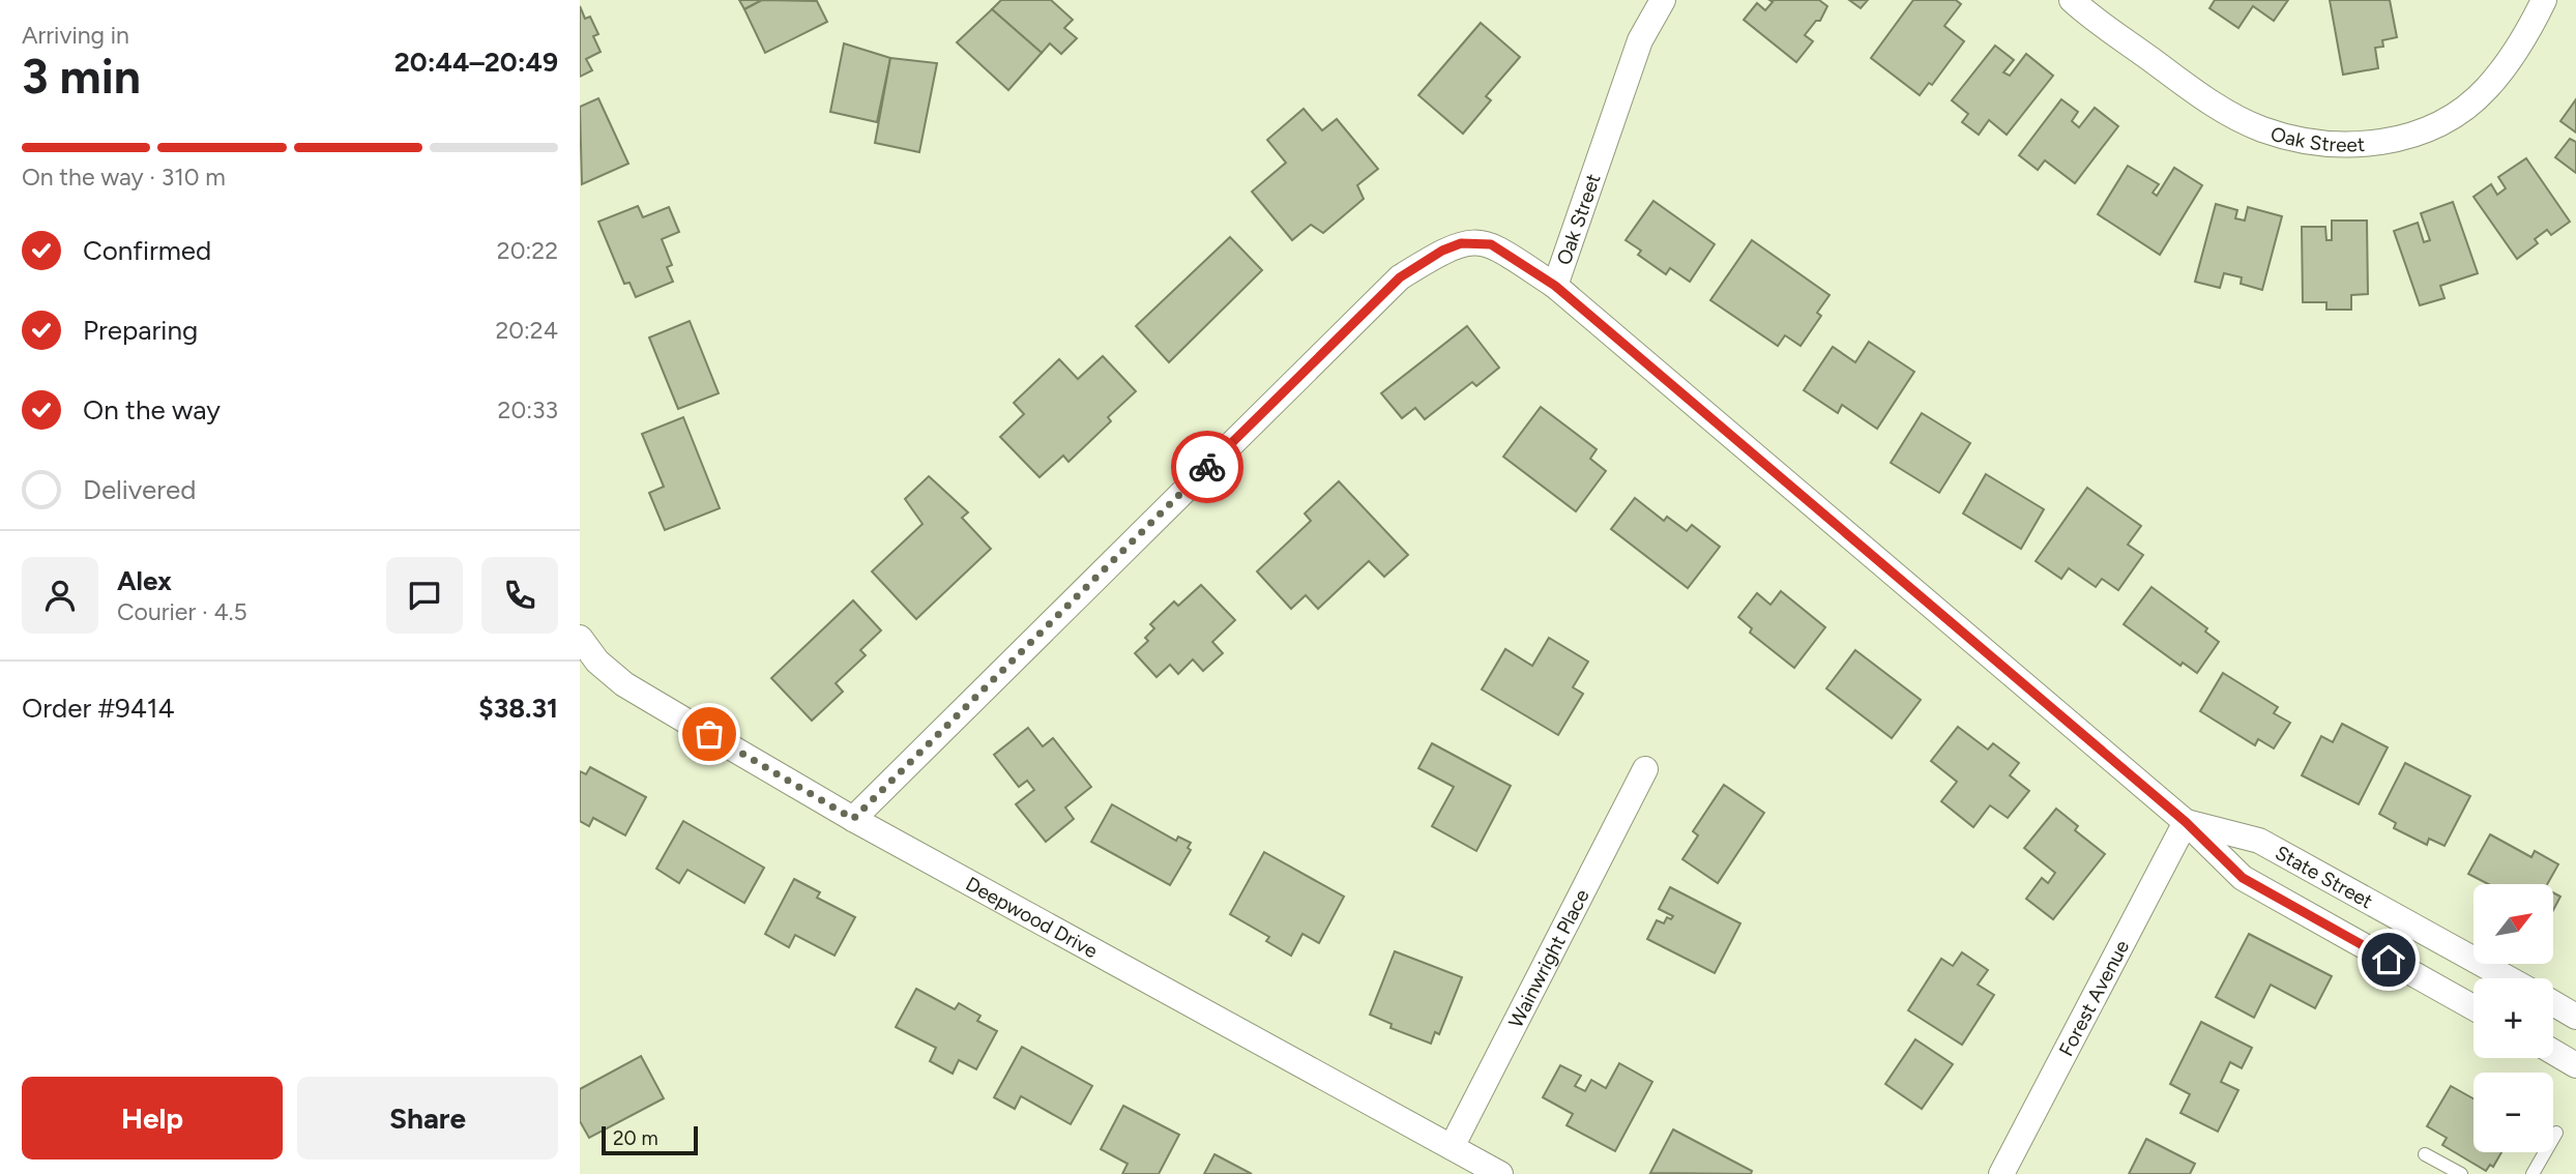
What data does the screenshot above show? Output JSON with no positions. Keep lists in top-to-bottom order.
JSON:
{
  "streets": {
    "street": [
      "Oak Street",
      "State Street",
      "Deepwood Drive",
      "Wainwright Place",
      "Forest Avenue"
    ]
  },
  "crossings": [
    ["Oak Street", "State Street"],
    ["Oak Street", "Deepwood Drive"],
    ["State Street", "Forest Avenue"],
    ["Deepwood Drive", "Wainwright Place"]
  ],
  "scale_bar": "20 m",
  "north": "top right",
  "page": {
    "heading": ["3 min", "Arriving in", "20:44–20:49"],
    "panel": [
      "Alex",
      "Courier · 4.5",
      "Order #9414",
      "$38.31"
    ],
    "bar": "On the way · 310 m",
    "list": [
      ["Confirmed", "20:22"],
      ["Preparing", "20:24"],
      ["On the way", "20:33"],
      "Delivered"
    ],
    "map_buttons": ["+", "−"],
    "buttons": ["Help", "Share"],
    "scale": "20 m"
  }
}
